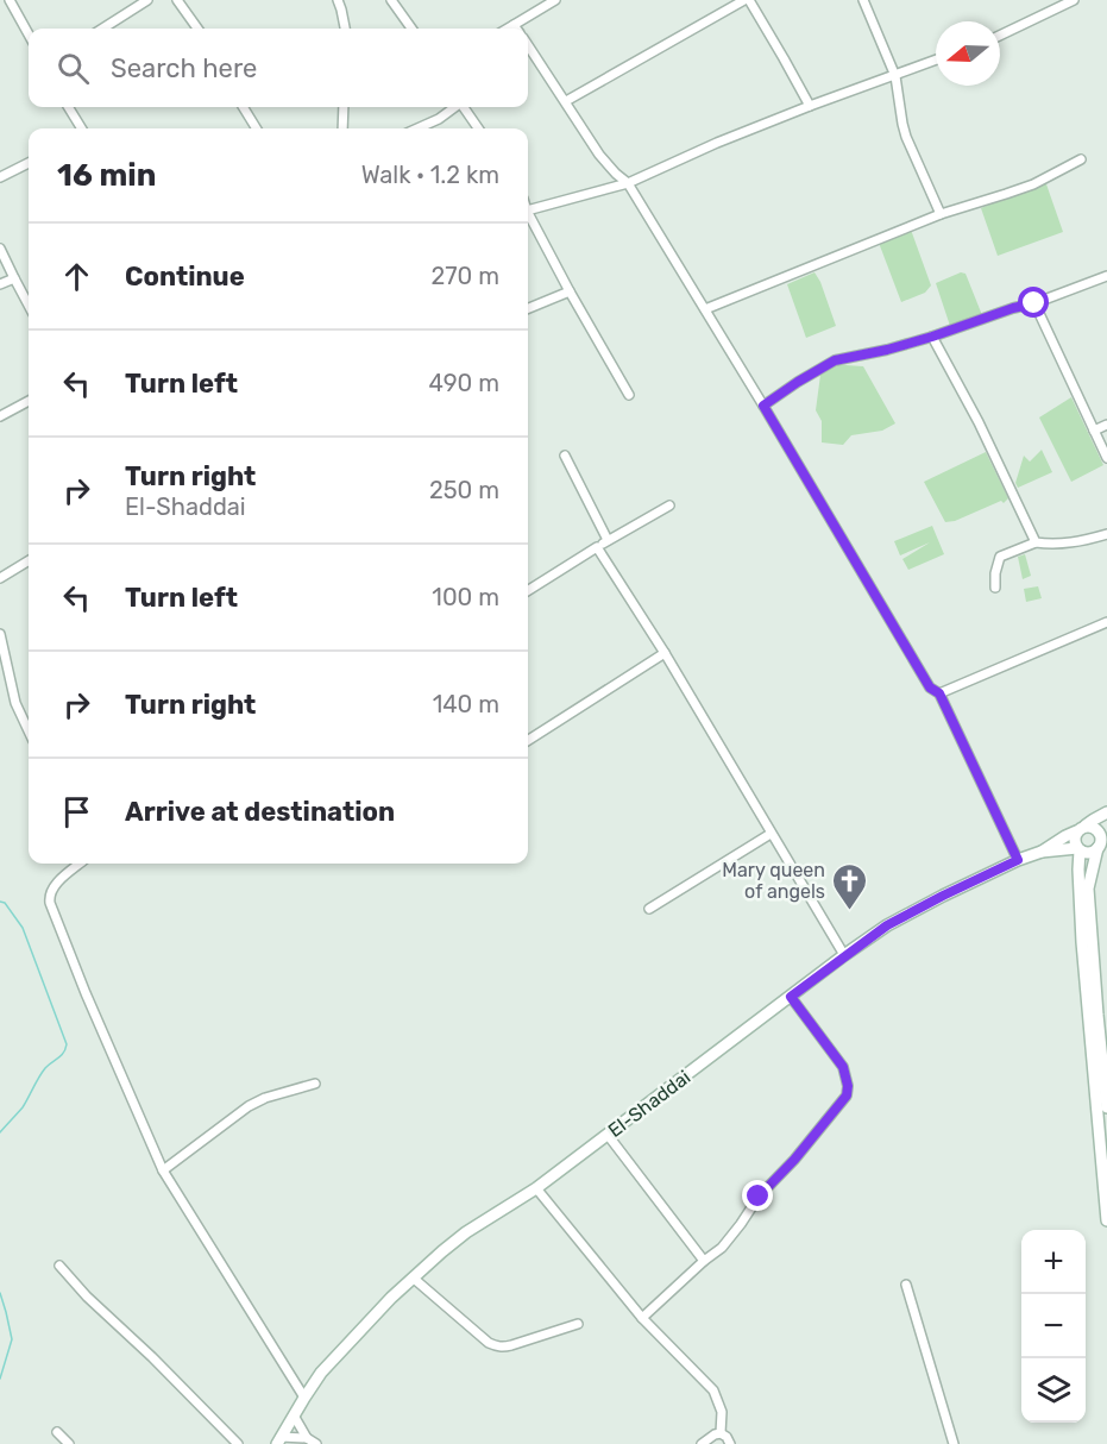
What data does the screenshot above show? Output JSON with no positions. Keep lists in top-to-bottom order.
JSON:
{
  "streets": {
    "street": ["El-Shaddai"]
  },
  "places": {
    "church": ["Mary queen of angels"]
  },
  "north": "left",
  "page": {
    "search": "Search here",
    "heading": ["16 min", "Walk · 1.2 km"],
    "list": [
      ["Continue", "270 m"],
      ["Turn left", "490 m"],
      ["Turn right", "El-Shaddai", "250 m"],
      ["Turn left", "100 m"],
      ["Turn right", "140 m"],
      "Arrive at destination"
    ],
    "map_buttons": ["+", "−"]
  }
}
